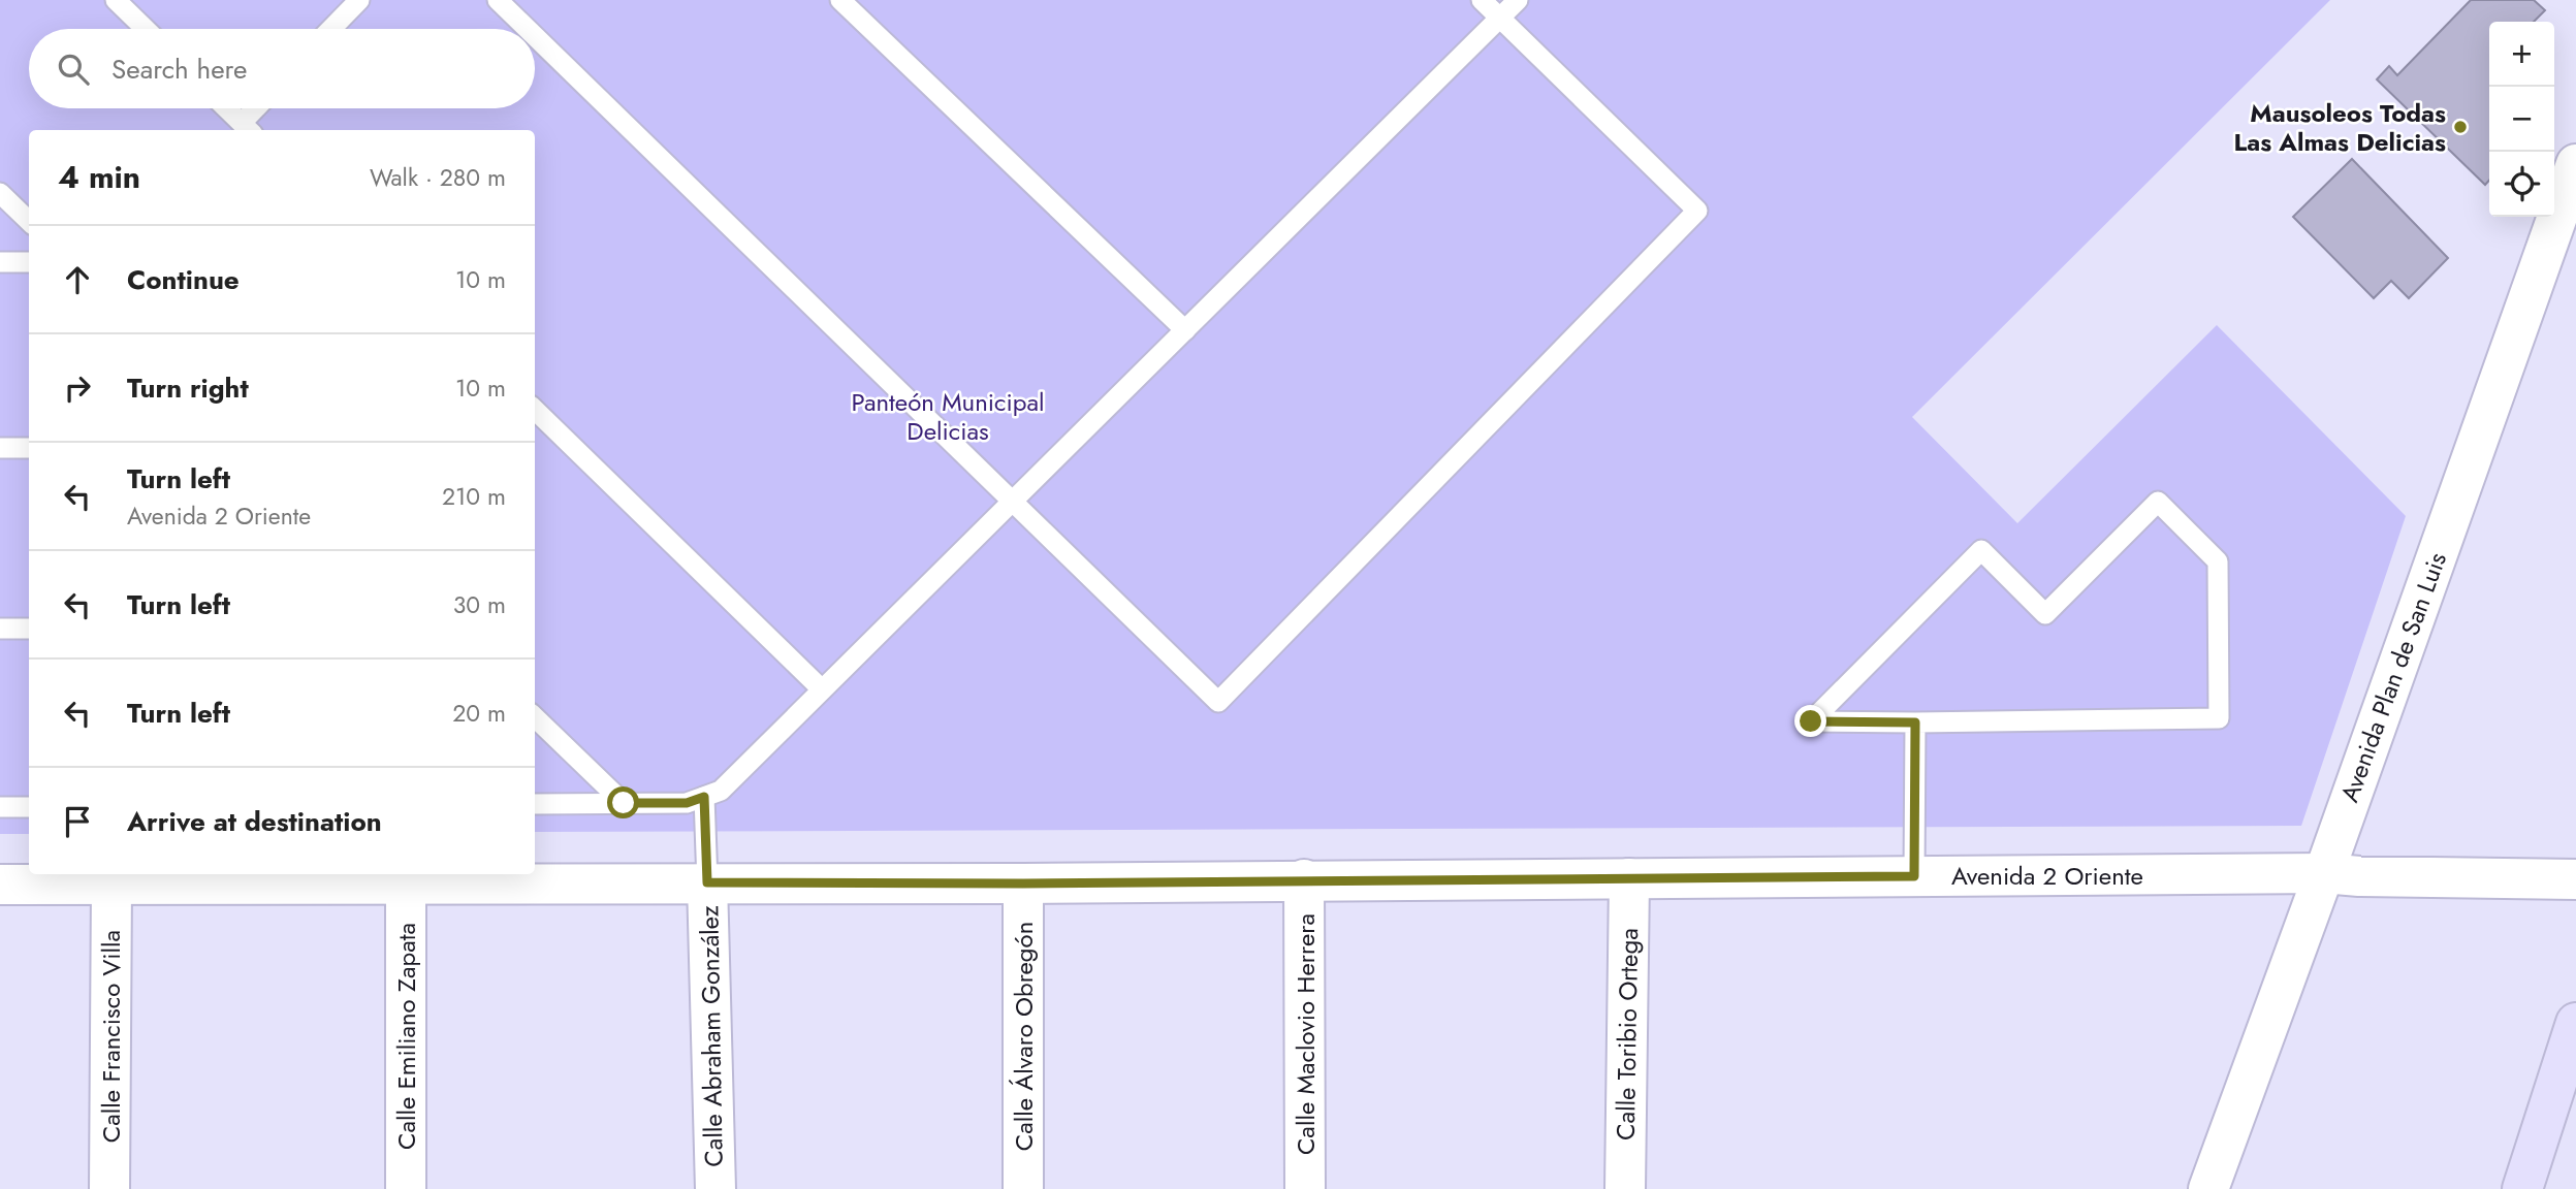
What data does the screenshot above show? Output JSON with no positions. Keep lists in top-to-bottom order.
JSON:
{
  "streets": {
    "street": [
      "Avenida Plan de San Luis",
      "Avenida 2 Oriente",
      "Calle Maclovio Herrera",
      "Calle Toribio Ortega",
      "Calle Francisco Villa",
      "Calle Emiliano Zapata",
      "Calle Abraham González",
      "Calle Álvaro Obregón"
    ]
  },
  "crossings": [
    ["Avenida Plan de San Luis", "Avenida 2 Oriente"],
    ["Avenida 2 Oriente", "Calle Maclovio Herrera"],
    ["Avenida 2 Oriente", "Calle Toribio Ortega"],
    ["Avenida 2 Oriente", "Calle Francisco Villa"],
    ["Avenida 2 Oriente", "Calle Emiliano Zapata"],
    ["Avenida 2 Oriente", "Calle Abraham González"],
    ["Avenida 2 Oriente", "Calle Álvaro Obregón"]
  ],
  "parks": ["Panteón Municipal Delicias"],
  "places": ["Mausoleos Todas Las Almas Delicias"],
  "page": {
    "map_buttons": ["+", "−"],
    "search": "Search here",
    "heading": ["4 min", "Walk · 280 m"],
    "list": [
      ["Continue", "10 m"],
      ["Turn right", "10 m"],
      ["Turn left", "Avenida 2 Oriente", "210 m"],
      ["Turn left", "30 m"],
      ["Turn left", "20 m"],
      "Arrive at destination"
    ]
  }
}
